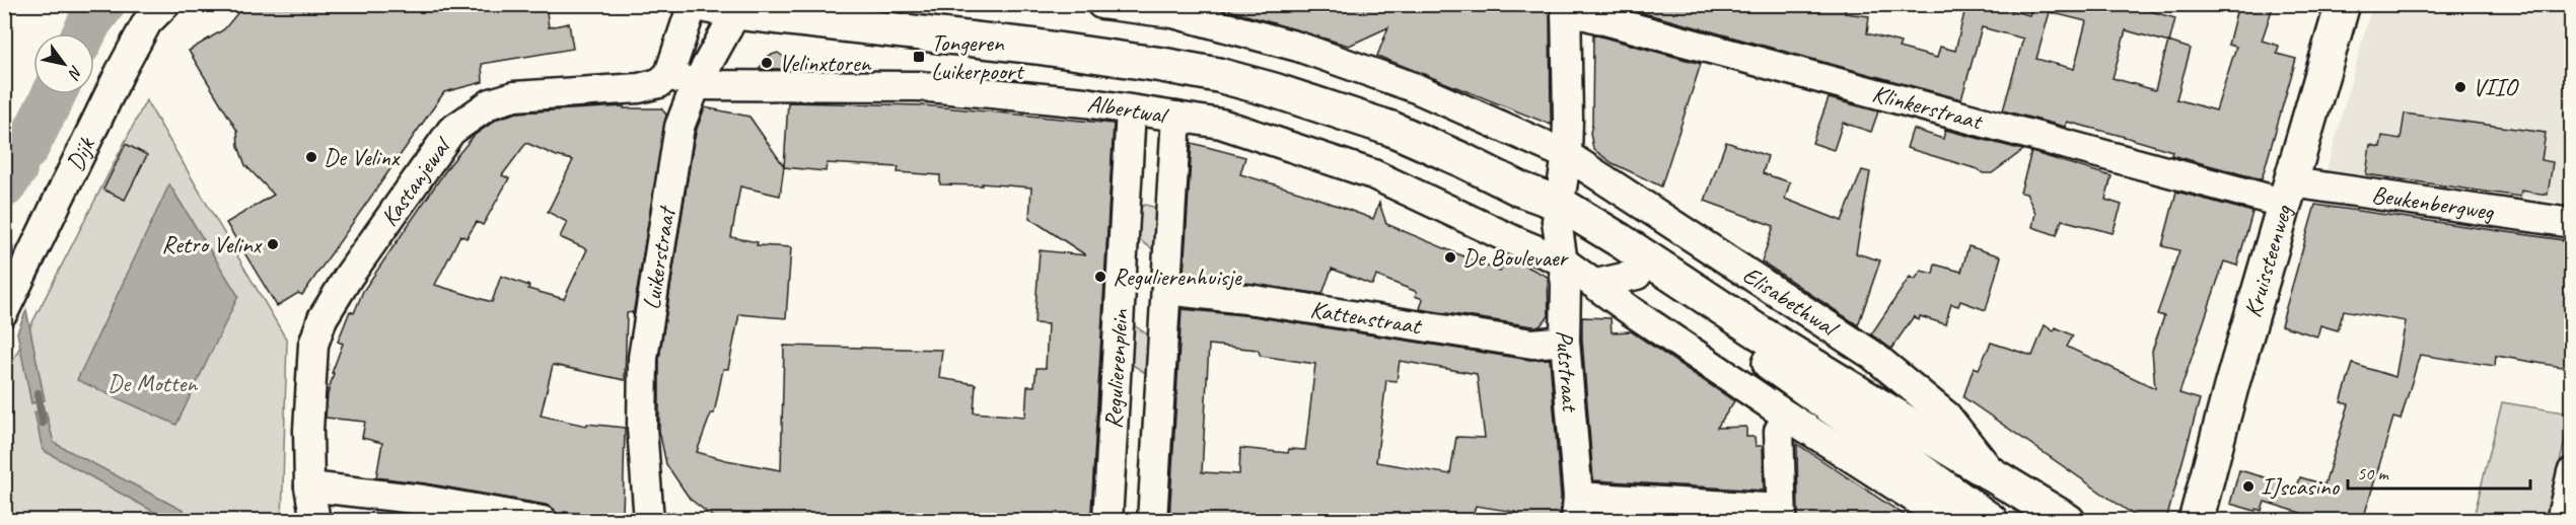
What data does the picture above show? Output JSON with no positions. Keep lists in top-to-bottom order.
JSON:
{
  "streets": {
    "main road": ["Albertwal", "Kruissteenweg", "Elisabethwal"],
    "street": [
      "Klinkerstraat",
      "Dijk",
      "Kastanjewal",
      "Beukenbergweg",
      "Luikerstraat",
      "Kattenstraat",
      "Regulierenplein",
      "Putstraat"
    ]
  },
  "crossings": [
    ["Klinkerstraat", "Beukenbergweg"],
    ["Klinkerstraat", "Kruissteenweg"],
    ["Klinkerstraat", "Putstraat"],
    ["Albertwal", "Kastanjewal"],
    ["Albertwal", "Luikerstraat"],
    ["Albertwal", "Elisabethwal"],
    ["Albertwal", "Regulierenplein"],
    ["Albertwal", "Putstraat"],
    ["Beukenbergweg", "Kruissteenweg"],
    ["Elisabethwal", "Putstraat"],
    ["Kattenstraat", "Regulierenplein"],
    ["Kattenstraat", "Putstraat"]
  ],
  "parks": ["De Motten"],
  "places": {
    "transit": ["Tongeren Luikerpoort"],
    "other": [
      "Velinxtoren",
      "VIIO",
      "De Velinx",
      "Retro Velinx",
      "De Boulevaer",
      "Regulierenhuisje",
      "IJscasino"
    ]
  },
  "scale_bar": "50 m",
  "north": "bottom right"
}
